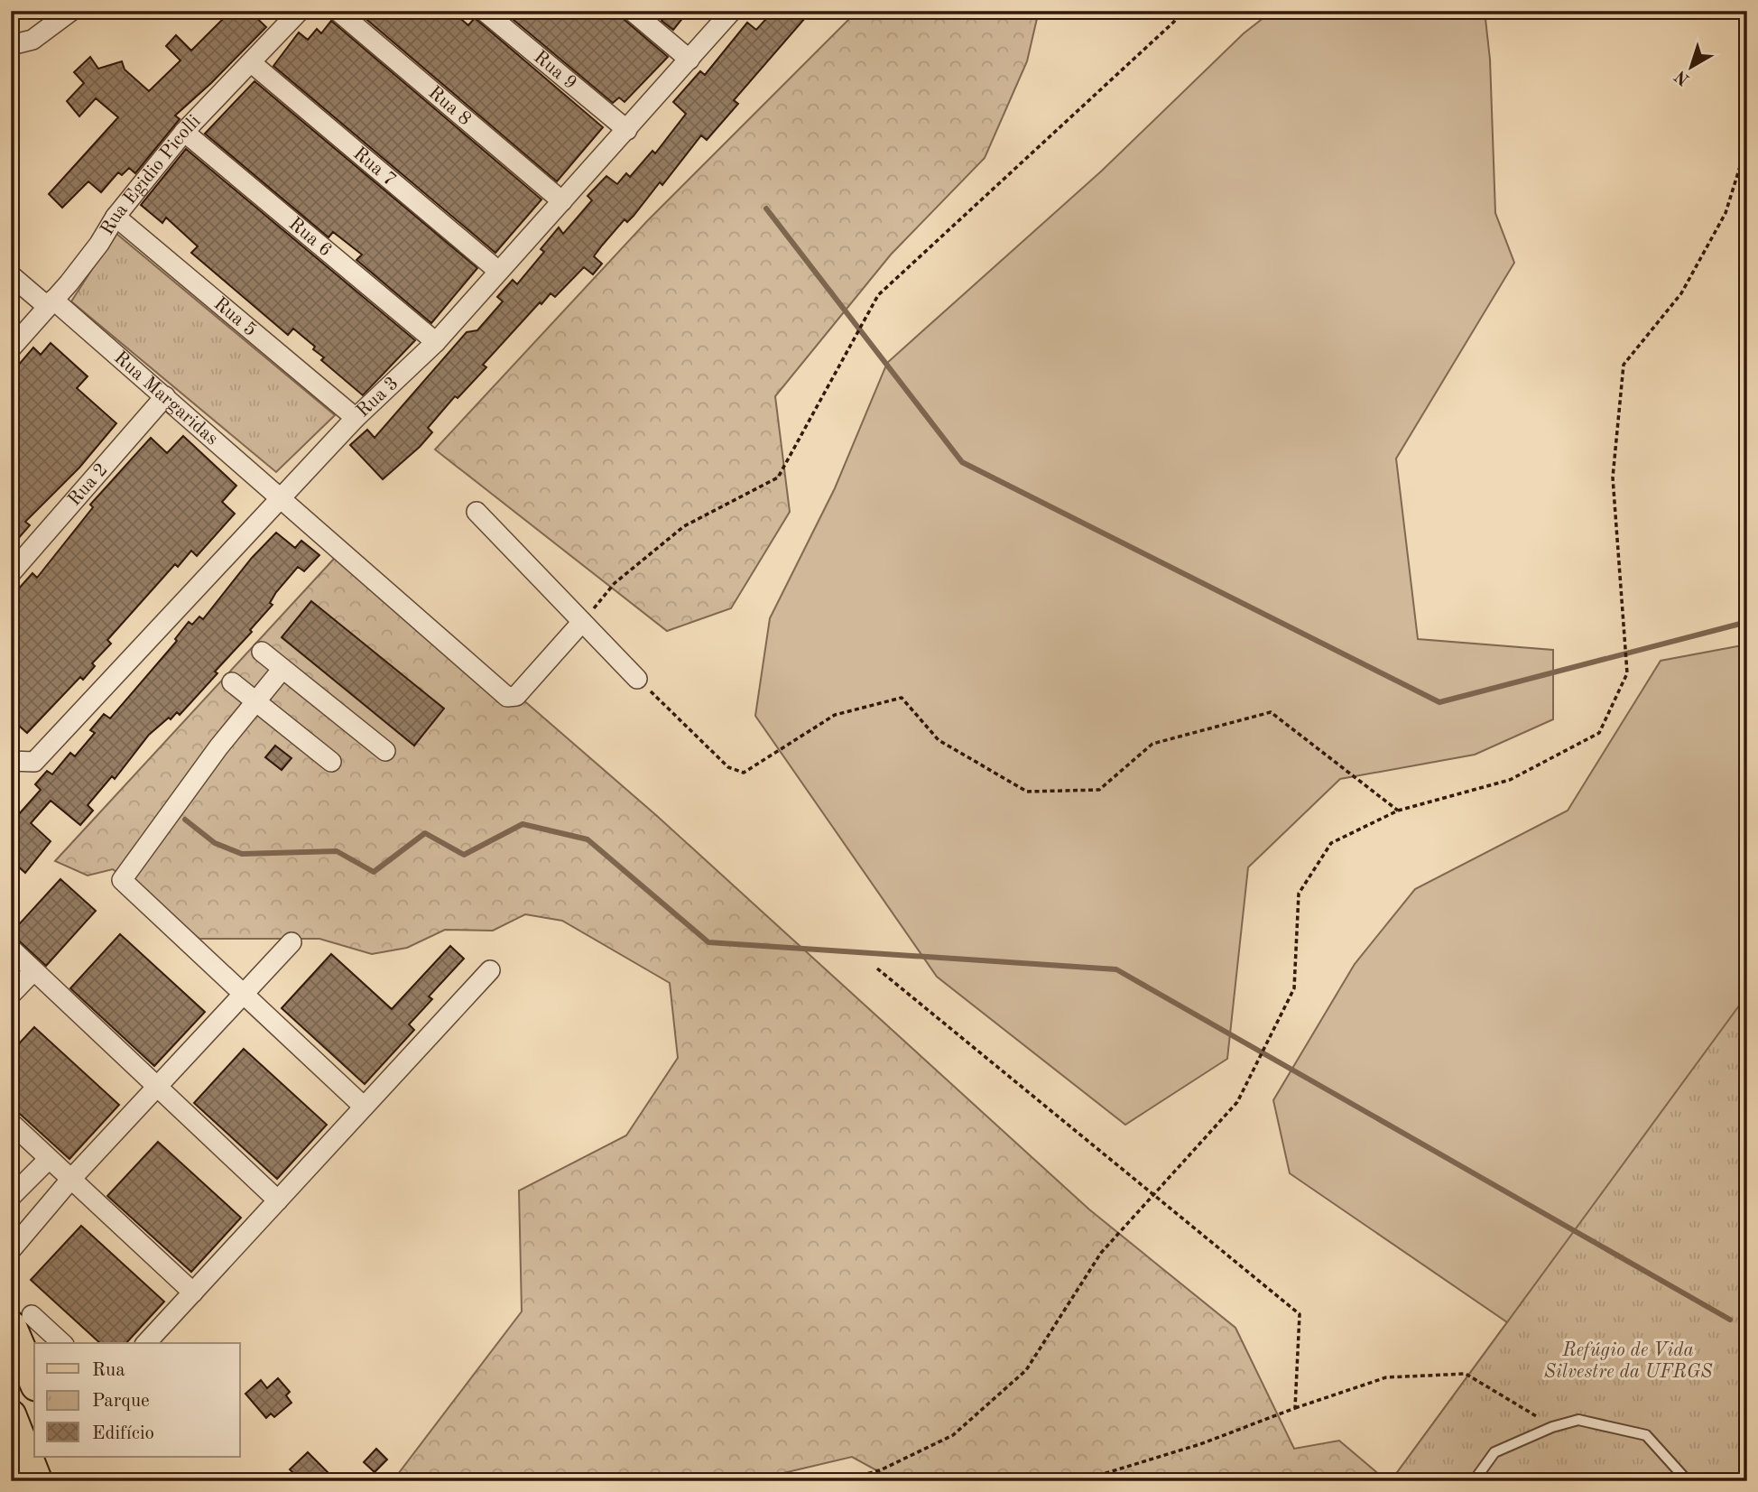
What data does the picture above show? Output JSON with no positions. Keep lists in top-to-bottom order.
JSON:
{
  "streets": {
    "street": [
      "Rua 9",
      "Rua 8",
      "Rua 7",
      "Rua Egidio Picolli",
      "Rua 6",
      "Rua 5",
      "Rua 3",
      "Rua Margaridas",
      "Rua 2"
    ]
  },
  "crossings": [
    ["Rua 9", "Rua 3"],
    ["Rua 8", "Rua 3"],
    ["Rua 7", "Rua Egidio Picolli"],
    ["Rua 7", "Rua 3"],
    ["Rua Egidio Picolli", "Rua 6"],
    ["Rua Egidio Picolli", "Rua 5"],
    ["Rua Egidio Picolli", "Rua Margaridas"],
    ["Rua 6", "Rua 3"],
    ["Rua 5", "Rua 3"],
    ["Rua 3", "Rua Margaridas"],
    ["Rua Margaridas", "Rua 2"]
  ],
  "parks": ["Refúgio de Vida Silvestre da UFRGS"],
  "legend": ["Rua", "Parque", "Edifício"],
  "north": "bottom left"
}
